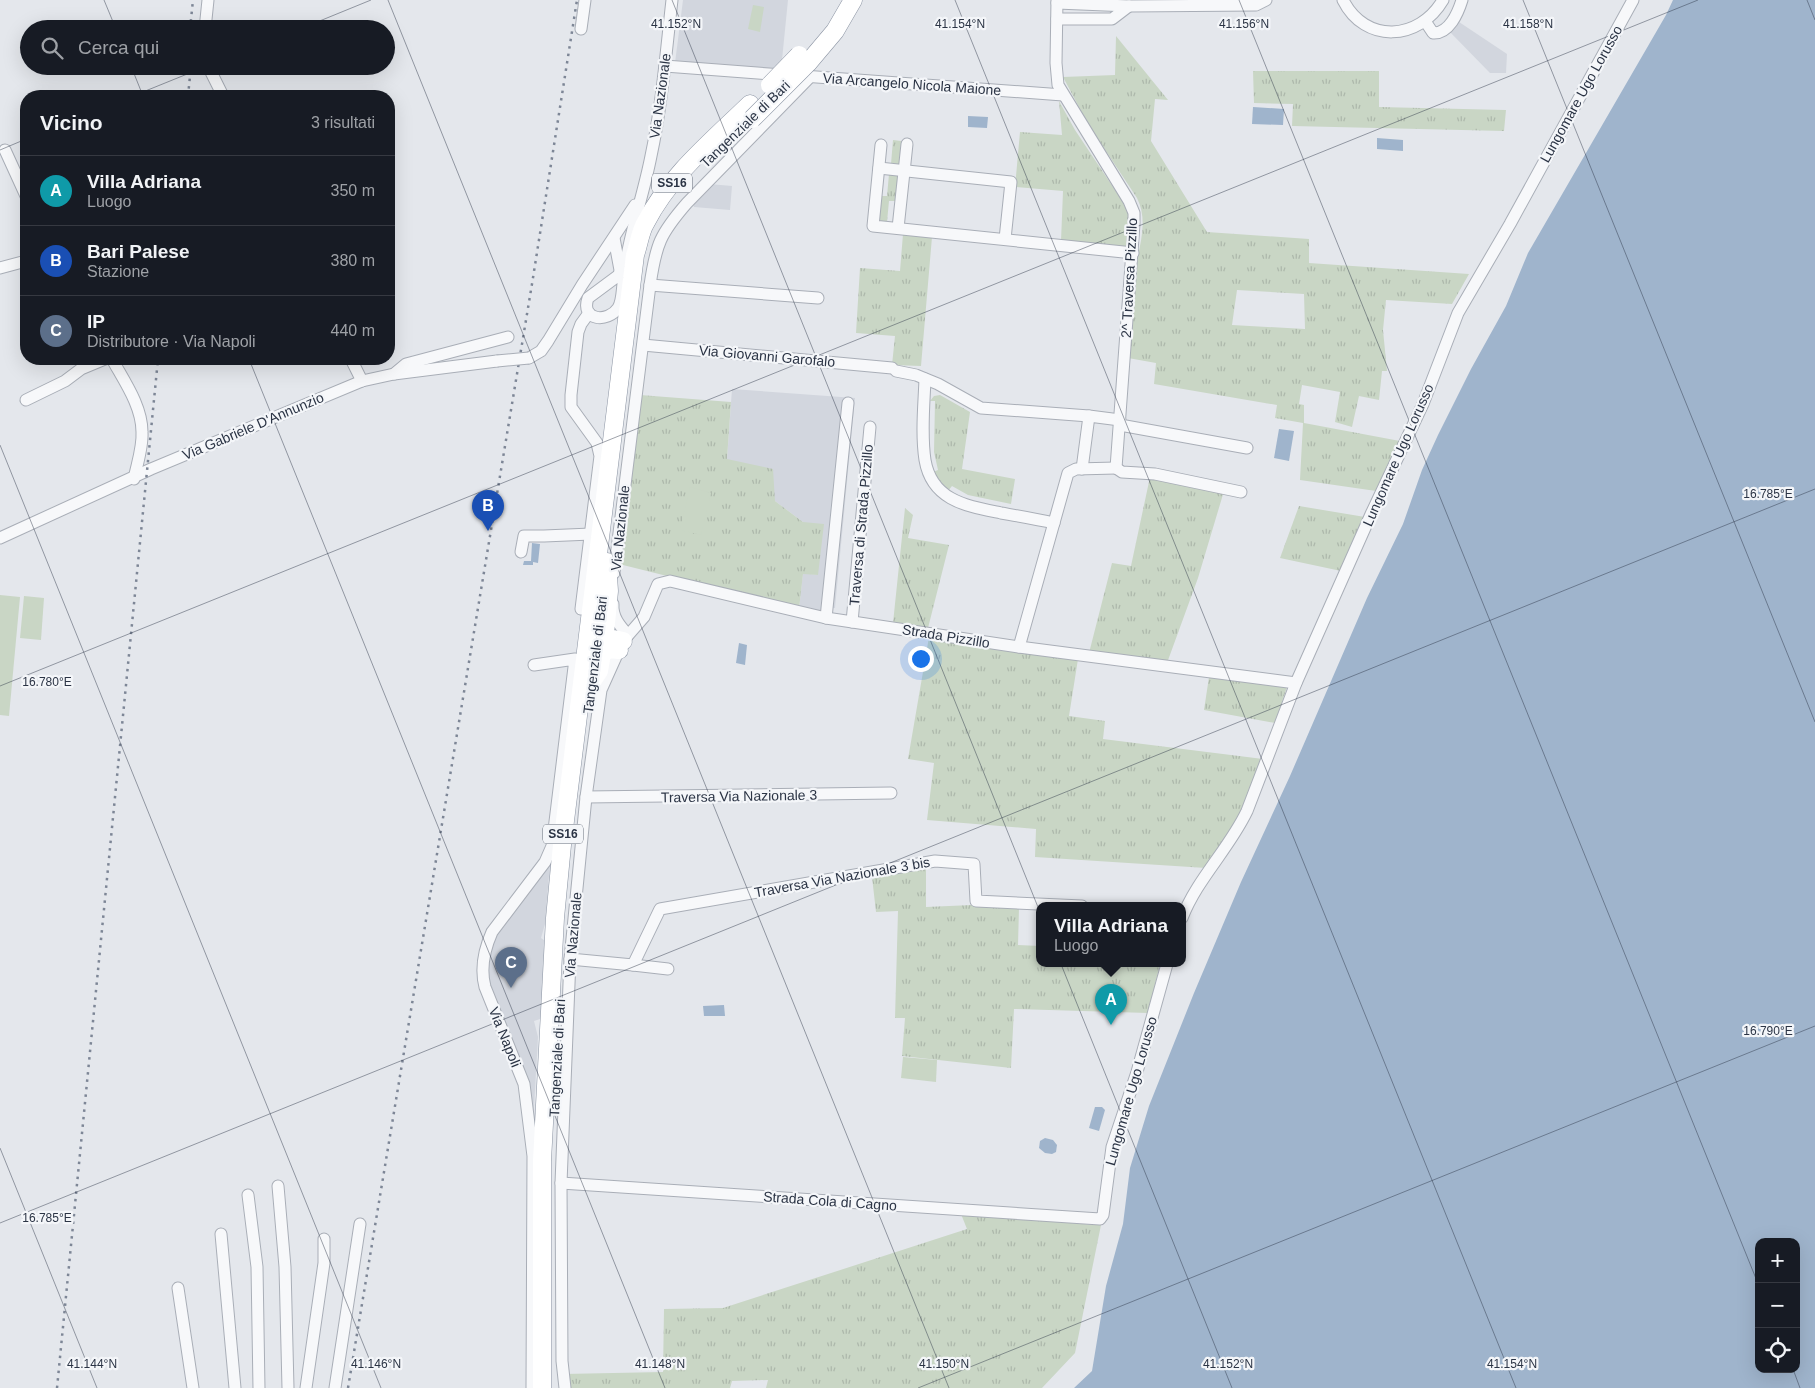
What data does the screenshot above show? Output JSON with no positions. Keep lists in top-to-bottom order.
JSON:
{
  "streets": {
    "highway": ["Tangenziale di Bari", "SS16"],
    "street": [
      "Via Arcangelo Nicola Maione",
      "Lungomare Ugo Lorusso",
      "Via Nazionale",
      "2^ Traversa Pizzillo",
      "Via Giovanni Garofalo",
      "Via Gabriele D'Annunzio",
      "Traversa di Strada Pizzillo",
      "Strada Pizzillo",
      "Traversa Via Nazionale 3",
      "Traversa Via Nazionale 3 bis",
      "Via Napoli",
      "Strada Cola di Cagno"
    ]
  },
  "crossings": [
    ["Via Arcangelo Nicola Maione", "Via Nazionale"],
    ["Via Arcangelo Nicola Maione", "Tangenziale di Bari"],
    ["Via Arcangelo Nicola Maione", "2^ Traversa Pizzillo"],
    ["Lungomare Ugo Lorusso", "Strada Pizzillo"],
    ["Lungomare Ugo Lorusso", "Strada Cola di Cagno"],
    ["Via Nazionale", "Tangenziale di Bari"],
    ["Via Nazionale", "Via Giovanni Garofalo"],
    ["Via Nazionale", "Strada Pizzillo"],
    ["Via Nazionale", "Traversa Via Nazionale 3"],
    ["Via Nazionale", "Strada Cola di Cagno"],
    ["Traversa di Strada Pizzillo", "Strada Pizzillo"]
  ],
  "page": {
    "search": "Cerca qui",
    "heading": ["Vicino", "3 risultati"],
    "list": [
      {
        "mark": "A",
        "name": "Villa Adriana",
        "note": "Luogo",
        "value": "350 m"
      },
      {
        "mark": "B",
        "name": "Bari Palese",
        "note": "Stazione",
        "value": "380 m"
      },
      {
        "mark": "C",
        "name": "IP",
        "note": "Distributore · Via Napoli",
        "value": "440 m"
      }
    ],
    "pins": ["B", "C", "A"],
    "popup": ["Villa Adriana", "Luogo"],
    "map_buttons": ["+", "−"]
  },
  "coordinates": [
    "41.152°N",
    "41.154°N",
    "41.156°N",
    "41.158°N",
    "16.785°E",
    "16.780°E",
    "16.790°E",
    "41.144°N",
    "41.146°N",
    "41.148°N",
    "41.150°N"
  ]
}
